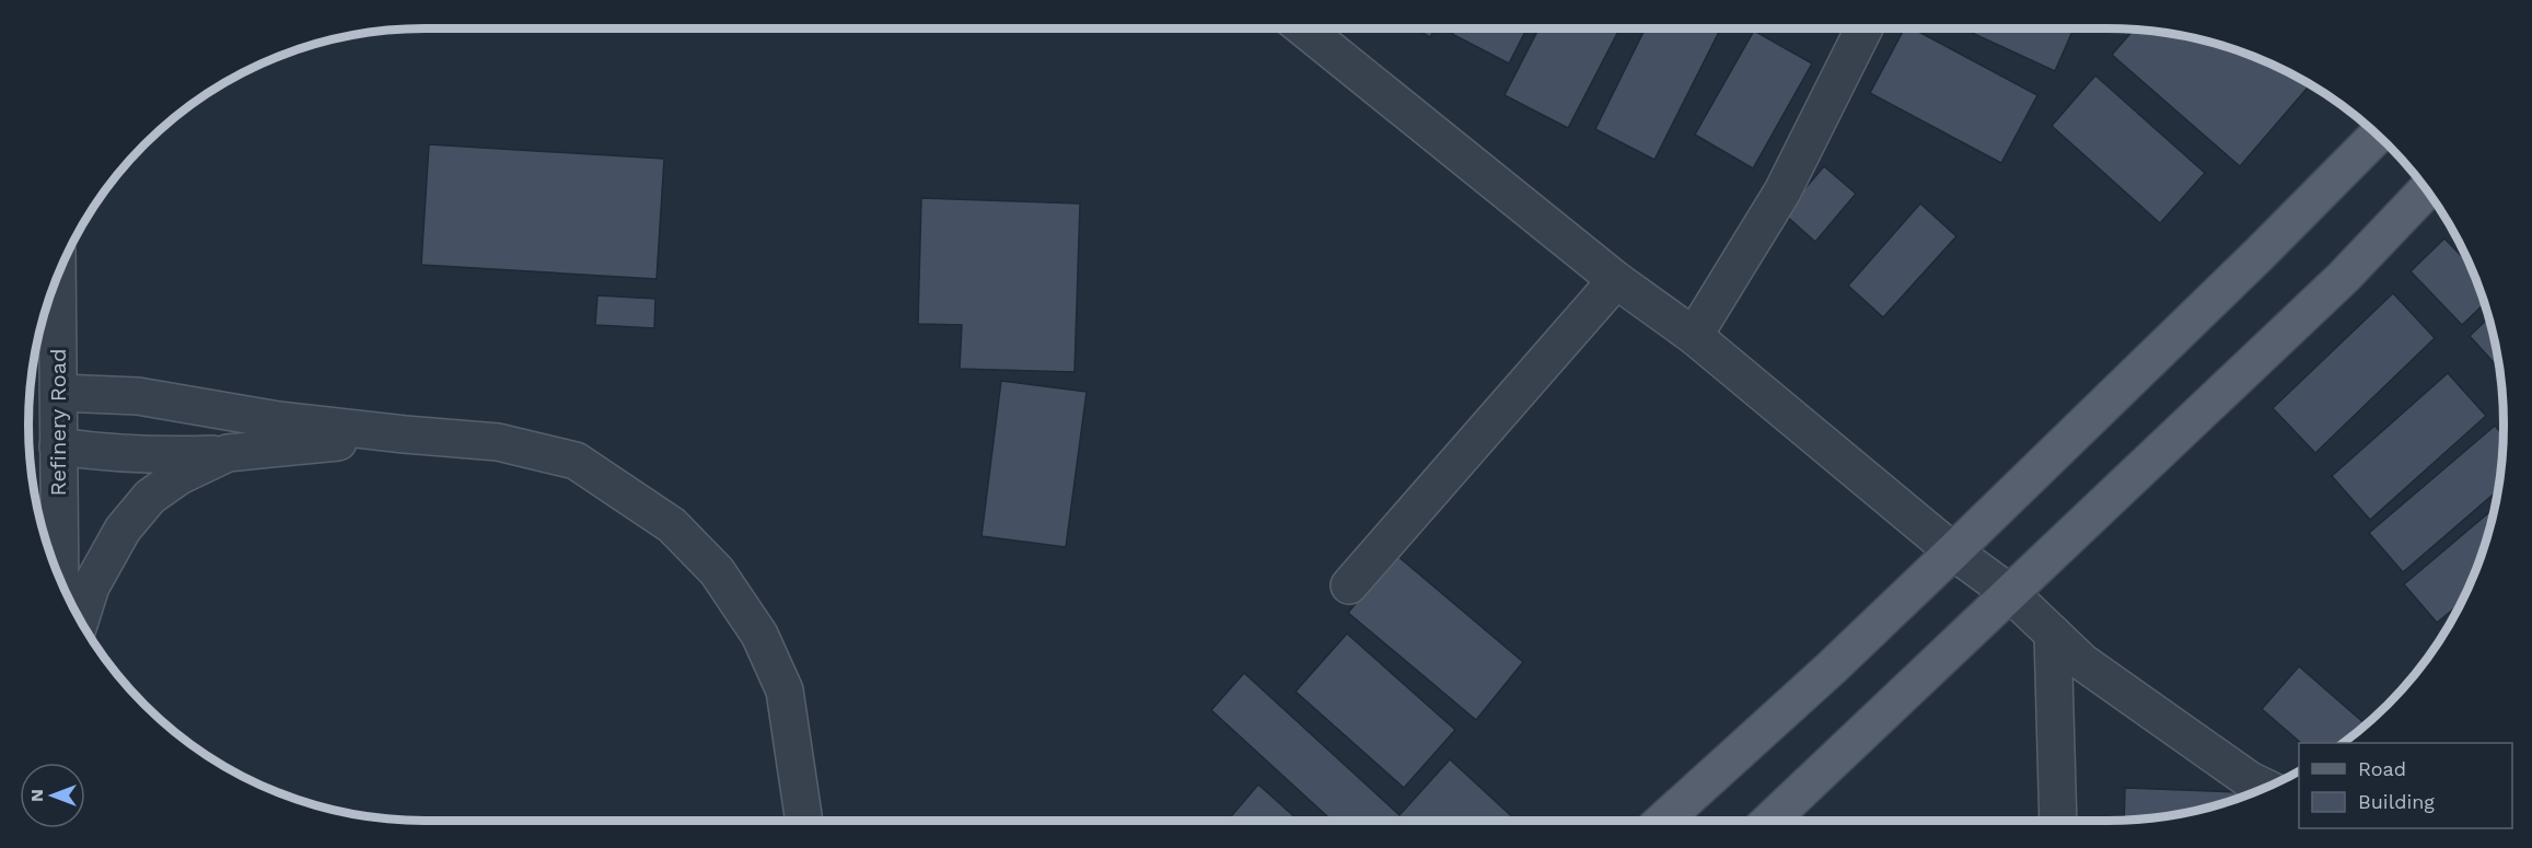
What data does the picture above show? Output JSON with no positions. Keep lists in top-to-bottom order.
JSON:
{
  "streets": {
    "street": ["Refinery Road"]
  },
  "legend": ["Road", "Building"],
  "north": "left"
}
